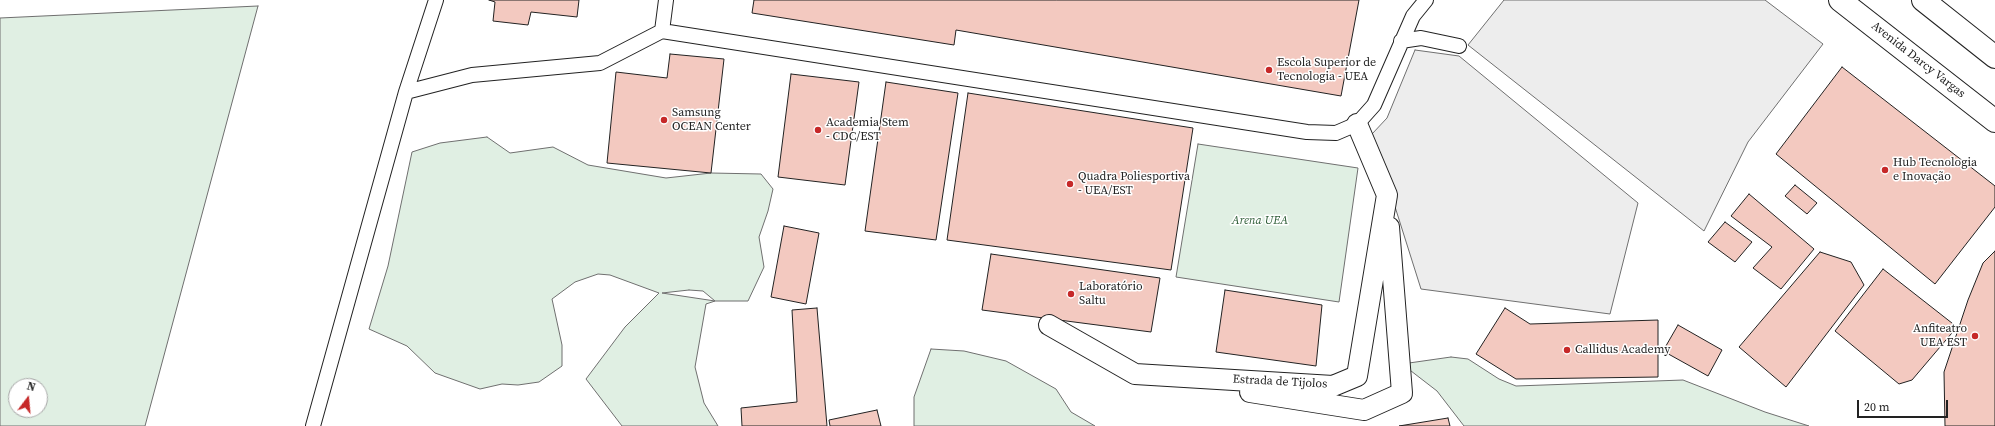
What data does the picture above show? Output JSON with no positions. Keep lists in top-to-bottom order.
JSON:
{
  "streets": {
    "main road": ["Avenida Darcy Vargas"],
    "street": ["Estrada de Tijolos"]
  },
  "parks": ["Arena UEA"],
  "places": [
    "Escola Superior de Tecnologia - UEA",
    "Samsung OCEAN Center",
    "Academia Stem - CDC/EST",
    "Hub Tecnologia e Inovação",
    "Quadra Poliesportiva - UEA/EST",
    "Laboratório Saltu",
    "Anfiteatro UEA EST",
    "Callidus Academy"
  ],
  "scale_bar": "20 m",
  "north": "top"
}
